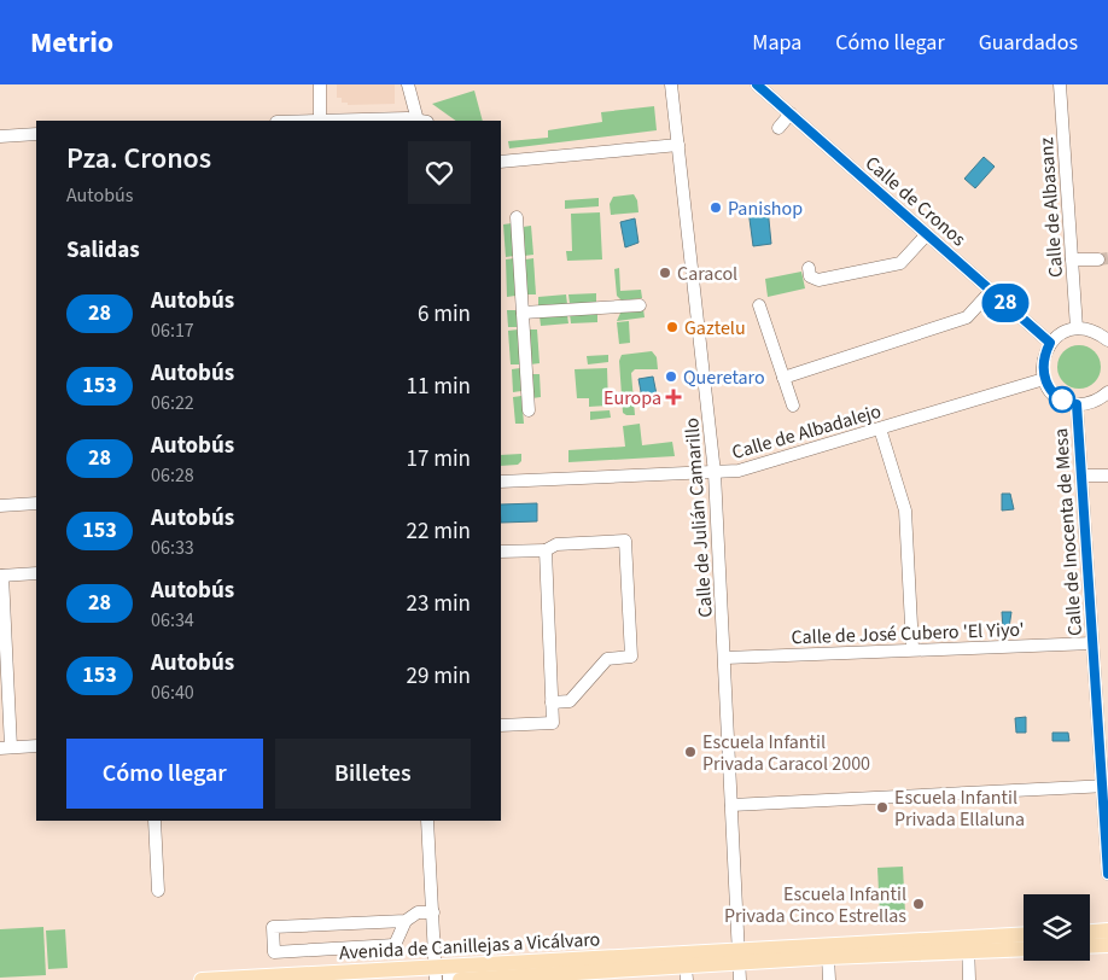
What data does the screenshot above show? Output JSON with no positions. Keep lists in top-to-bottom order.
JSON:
{
  "streets": {
    "main road": ["Avenida de Canillejas a Vicálvaro"],
    "street": [
      "Calle de Cronos",
      "Calle de Albasanz",
      "Calle de Albadalejo",
      "Calle de Julián Camarillo",
      "Calle de Inocenta de Mesa",
      "Calle de José Cubero 'El Yiyo'"
    ]
  },
  "crossings": [
    ["Calle de Albadalejo", "Calle de Julián Camarillo"],
    ["Calle de Julián Camarillo", "Calle de José Cubero 'El Yiyo'"],
    ["Calle de Julián Camarillo", "Avenida de Canillejas a Vicálvaro"],
    ["Calle de Inocenta de Mesa", "Calle de José Cubero 'El Yiyo'"]
  ],
  "places": {
    "other": [
      "Panishop",
      "Caracol",
      "Gaztelu",
      "Queretaro",
      "Escuela Infantil Privada Caracol 2000",
      "Escuela Infantil Privada Ellaluna",
      "Escuela Infantil Privada Cinco Estrellas"
    ],
    "health": ["Europa"]
  },
  "lines": ["bus line 28"],
  "page": {
    "header": "Metrio",
    "nav": ["Mapa", "Cómo llegar", "Guardados"],
    "on_map": "28",
    "heading": [
      ["Pza. Cronos", "Autobús"],
      "Salidas"
    ],
    "list": [
      {
        "mark": "28",
        "name": "Autobús",
        "note": "06:17",
        "value": "6 min"
      },
      {
        "mark": "153",
        "name": "Autobús",
        "note": "06:22",
        "value": "11 min"
      },
      {
        "mark": "28",
        "name": "Autobús",
        "note": "06:28",
        "value": "17 min"
      },
      {
        "mark": "153",
        "name": "Autobús",
        "note": "06:33",
        "value": "22 min"
      },
      {
        "mark": "28",
        "name": "Autobús",
        "note": "06:34",
        "value": "23 min"
      },
      {
        "mark": "153",
        "name": "Autobús",
        "note": "06:40",
        "value": "29 min"
      }
    ],
    "buttons": ["Cómo llegar", "Billetes"]
  }
}
